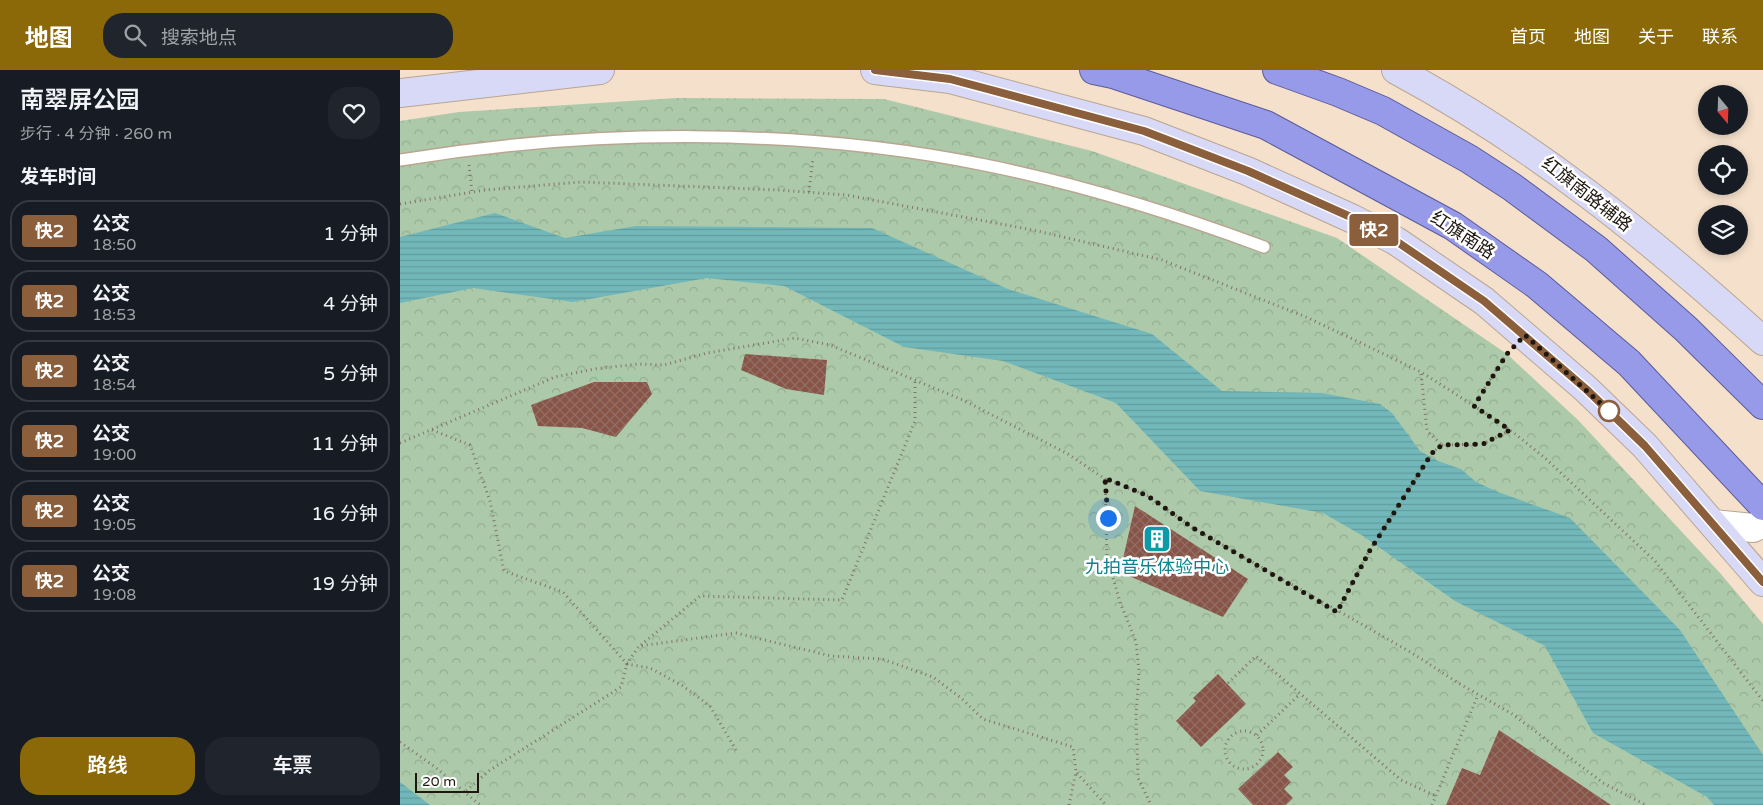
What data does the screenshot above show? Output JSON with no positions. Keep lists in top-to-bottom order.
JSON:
{
  "streets": {
    "highway": ["红旗南路"],
    "main road": ["红旗南路辅路"]
  },
  "places": {
    "building": ["九拍音乐体验中心"]
  },
  "lines": ["bus line 快2"],
  "scale_bar": "20 m",
  "north": "bottom",
  "page": {
    "header": "地图",
    "search": "搜索地点",
    "nav": [
      "首页",
      "地图",
      "关于",
      "联系"
    ],
    "heading": [
      ["南翠屏公园", "步行 · 4 分钟 · 260 m"],
      "发车时间"
    ],
    "on_map": "快2",
    "list": [
      {
        "mark": "快2",
        "name": "公交",
        "note": "18:50",
        "value": "1 分钟"
      },
      {
        "mark": "快2",
        "name": "公交",
        "note": "18:53",
        "value": "4 分钟"
      },
      {
        "mark": "快2",
        "name": "公交",
        "note": "18:54",
        "value": "5 分钟"
      },
      {
        "mark": "快2",
        "name": "公交",
        "note": "19:00",
        "value": "11 分钟"
      },
      {
        "mark": "快2",
        "name": "公交",
        "note": "19:05",
        "value": "16 分钟"
      },
      {
        "mark": "快2",
        "name": "公交",
        "note": "19:08",
        "value": "19 分钟"
      }
    ],
    "buttons": ["路线", "车票"],
    "scale": "20 m"
  }
}
